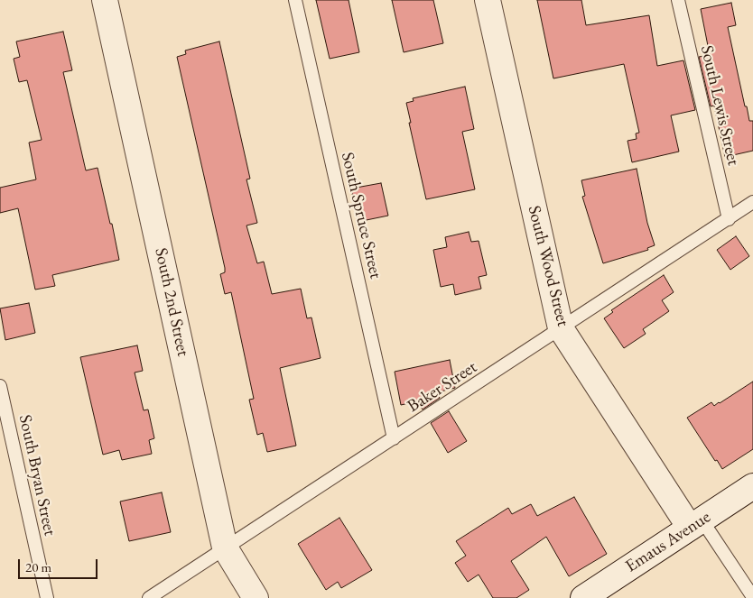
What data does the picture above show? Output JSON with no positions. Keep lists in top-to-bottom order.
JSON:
{
  "streets": {
    "street": ["South Wood Street", "South 2nd Street", "Emaus Avenue"],
    "lane": [
      "South Lewis Street",
      "South Spruce Street",
      "Baker Street",
      "South Bryan Street"
    ]
  },
  "crossings": [
    ["South Lewis Street", "Baker Street"],
    ["South Spruce Street", "Baker Street"],
    ["South Wood Street", "Baker Street"],
    ["South Wood Street", "Emaus Avenue"],
    ["South 2nd Street", "Baker Street"]
  ],
  "scale_bar": "20 m"
}
